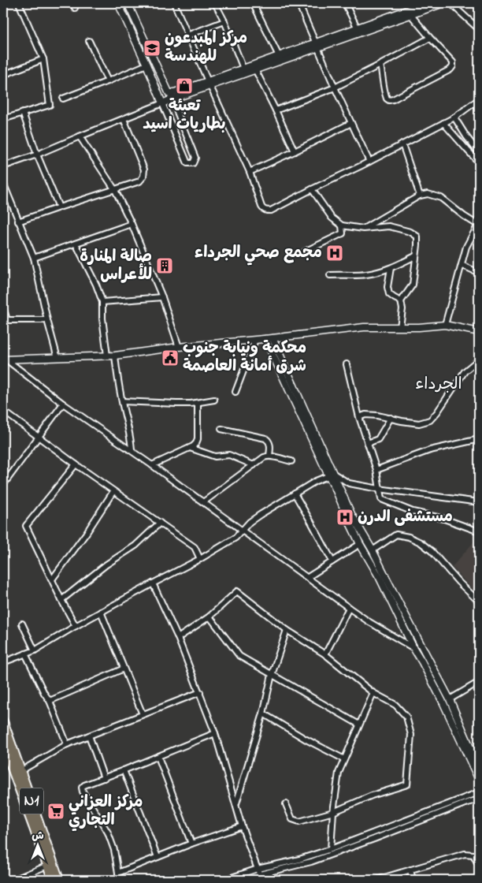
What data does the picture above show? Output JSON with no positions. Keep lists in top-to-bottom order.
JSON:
{
  "streets": {
    "highway": ["N1"]
  },
  "districts": ["الجرداء"],
  "places": {
    "school or university": ["مركز المبدعون للهندسة"],
    "shop": ["تعبئة بطاريات اسيد"],
    "hospital": ["مجمع صحي الجرداء", "مستشفى الدرن"],
    "building": ["صالة المنارة للأعراس"],
    "public building": ["محكمة ونيابة جنوب شرق أمانة العاصمة"],
    "supermarket": ["مركز العزاني التجاري"]
  },
  "north": "top"
}
